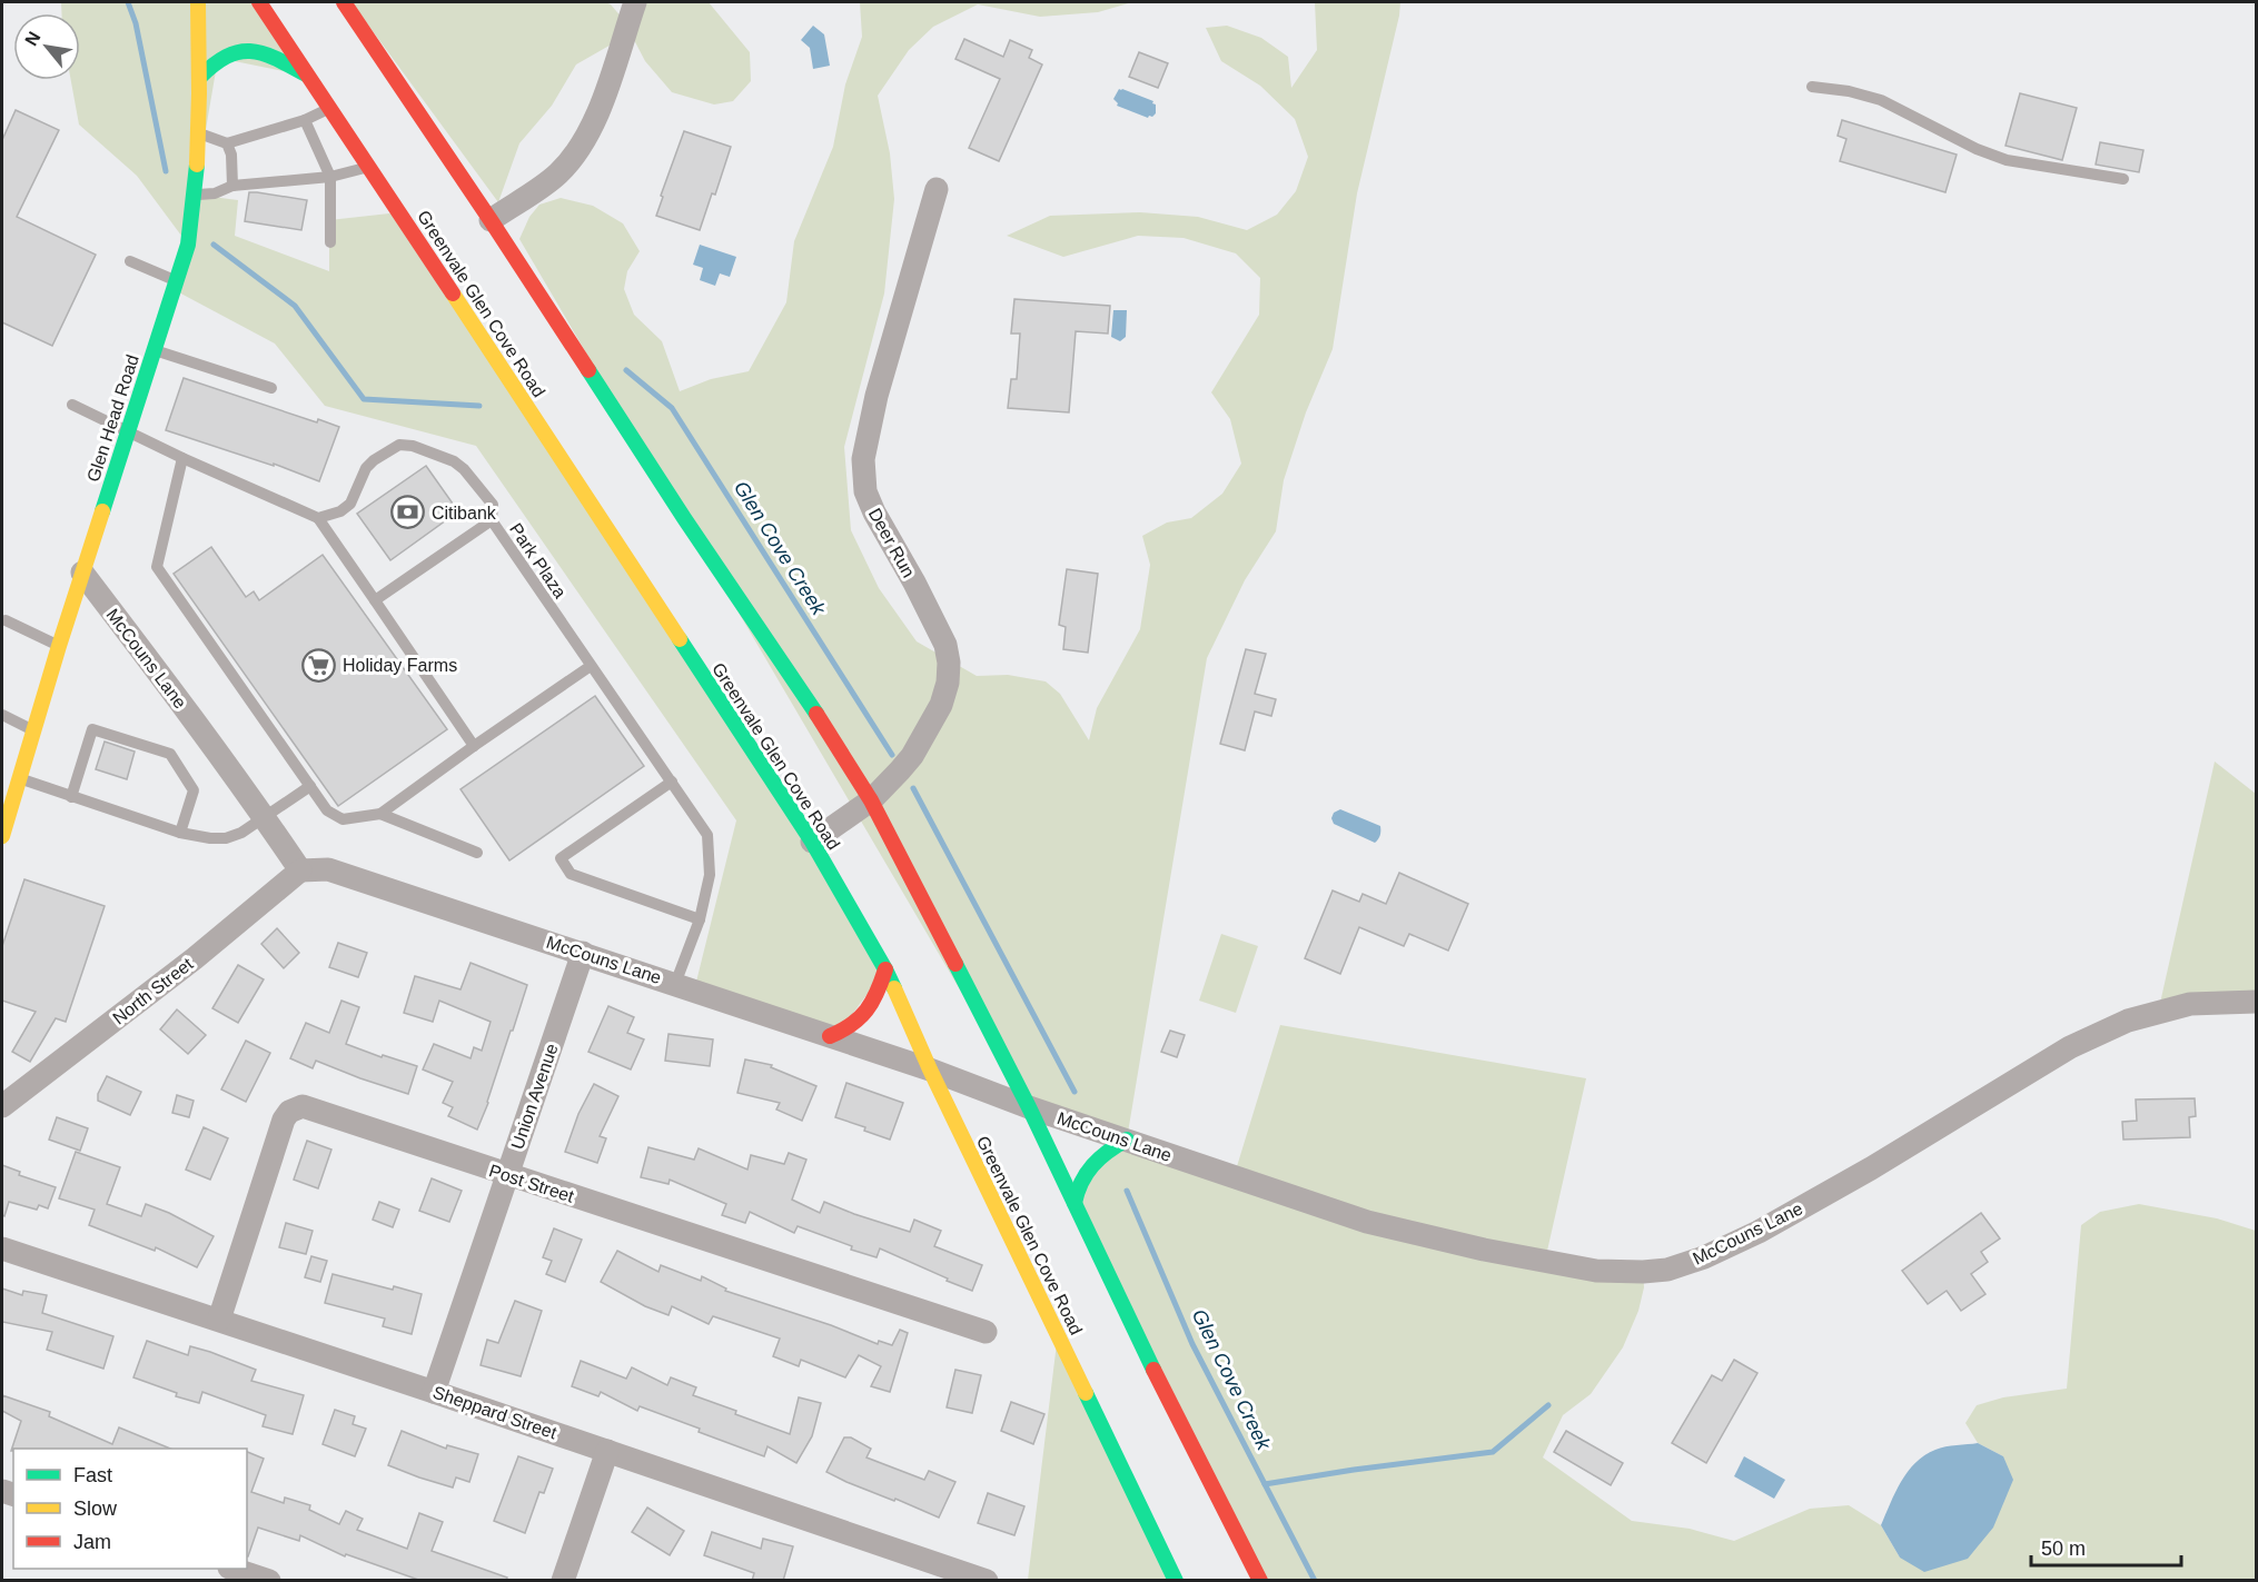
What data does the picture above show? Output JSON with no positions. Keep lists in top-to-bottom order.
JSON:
{
  "streets": {
    "main road": ["Greenvale Glen Cove Road", "Glen Head Road"],
    "street": [
      "Deer Run",
      "McCouns Lane",
      "North Street",
      "Union Avenue",
      "Post Street",
      "Sheppard Street"
    ],
    "lane": ["Park Plaza"]
  },
  "crossings": [
    ["Greenvale Glen Cove Road", "Deer Run"],
    ["Greenvale Glen Cove Road", "McCouns Lane"],
    ["Glen Head Road", "McCouns Lane"],
    ["Park Plaza", "McCouns Lane"],
    ["McCouns Lane", "North Street"],
    ["McCouns Lane", "Union Avenue"],
    ["Union Avenue", "Post Street"],
    ["Union Avenue", "Sheppard Street"],
    ["Post Street", "Sheppard Street"]
  ],
  "water": ["Glen Cove Creek"],
  "places": {
    "bank": ["Citibank"],
    "supermarket": ["Holiday Farms"]
  },
  "legend": ["Fast", "Slow", "Jam"],
  "scale_bar": "50 m",
  "north": "top left"
}
